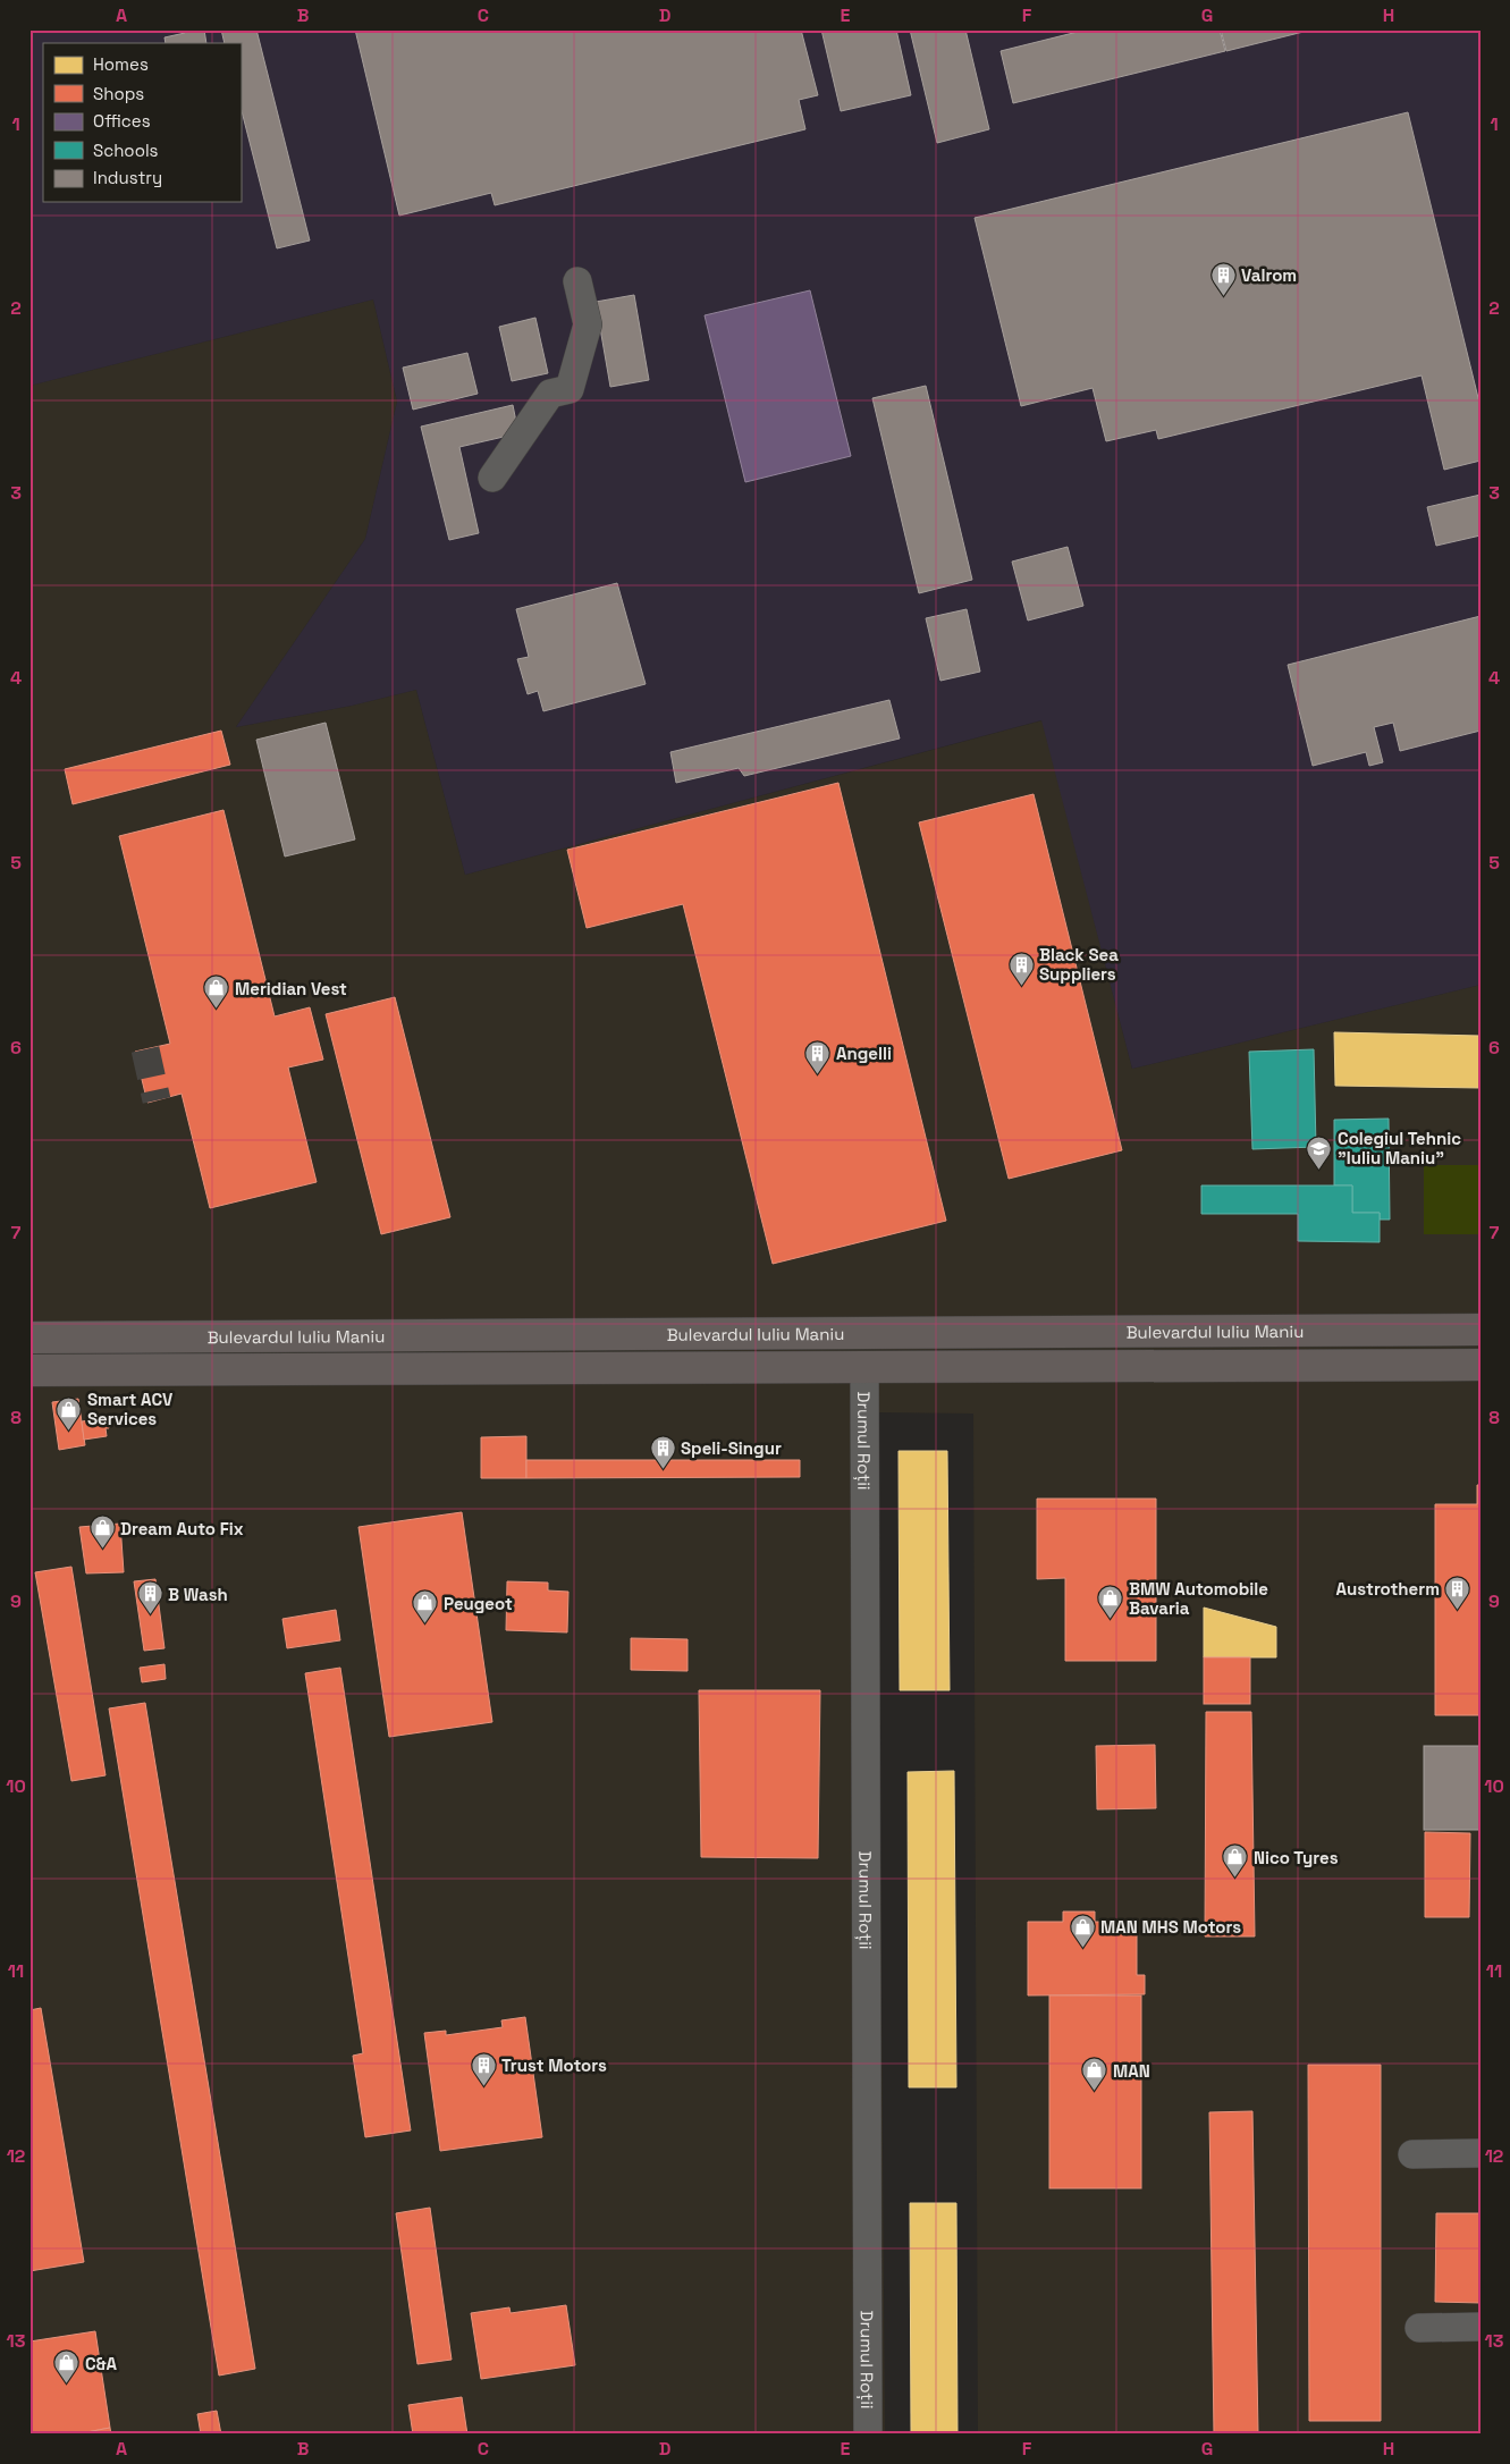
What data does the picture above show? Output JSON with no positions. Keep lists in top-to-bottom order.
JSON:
{
  "streets": {
    "main road": ["Bulevardul Iuliu Maniu"],
    "street": ["Drumul Roții"]
  },
  "crossings": [
    ["Bulevardul Iuliu Maniu", "Drumul Roții"]
  ],
  "places": {
    "building": [
      "Valrom",
      "Black Sea Suppliers",
      "Angelli",
      "Speli-Singur",
      "Austrotherm",
      "B Wash",
      "Trust Motors"
    ],
    "shop": [
      "Meridian Vest",
      "Smart ACV Services",
      "Dream Auto Fix",
      "BMW Automobile Bavaria",
      "Peugeot",
      "Nico Tyres",
      "MAN MHS Motors",
      "MAN",
      "C&A"
    ],
    "school or university": ["Colegiul Tehnic \"Iuliu Maniu\""]
  },
  "legend": [
    "Homes",
    "Shops",
    "Offices",
    "Schools",
    "Industry"
  ],
  "grid": {
    "columns": [
      "A",
      "B",
      "C",
      "D",
      "E",
      "F",
      "G",
      "H"
    ],
    "rows": [
      "1",
      "2",
      "3",
      "4",
      "5",
      "6",
      "7",
      "8",
      "9",
      "10",
      "11",
      "12",
      "13"
    ]
  }
}
